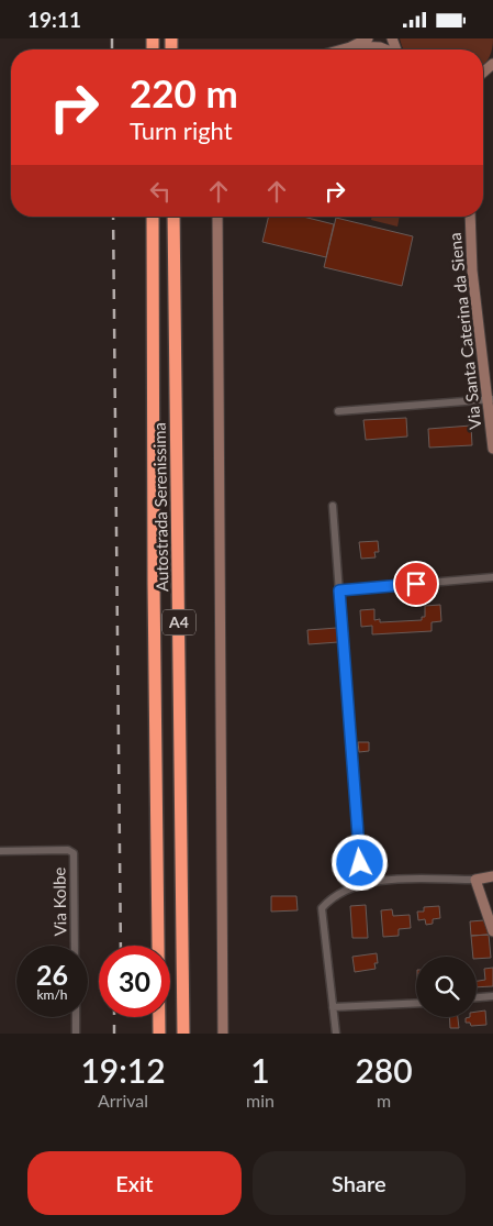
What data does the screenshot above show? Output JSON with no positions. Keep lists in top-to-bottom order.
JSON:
{
  "streets": {
    "highway": ["Autostrada Serenissima", "A4"],
    "street": ["Via Santa Caterina da Siena", "Via Kolbe"]
  },
  "page": {
    "status": "19:11",
    "turn": ["220 m", "Turn right"],
    "speed": "26 km/h",
    "limit": "30",
    "eta": [
      "19:12",
      "Arrival",
      "1",
      "min",
      "280",
      "m"
    ],
    "buttons": ["Exit", "Share"]
  }
}
